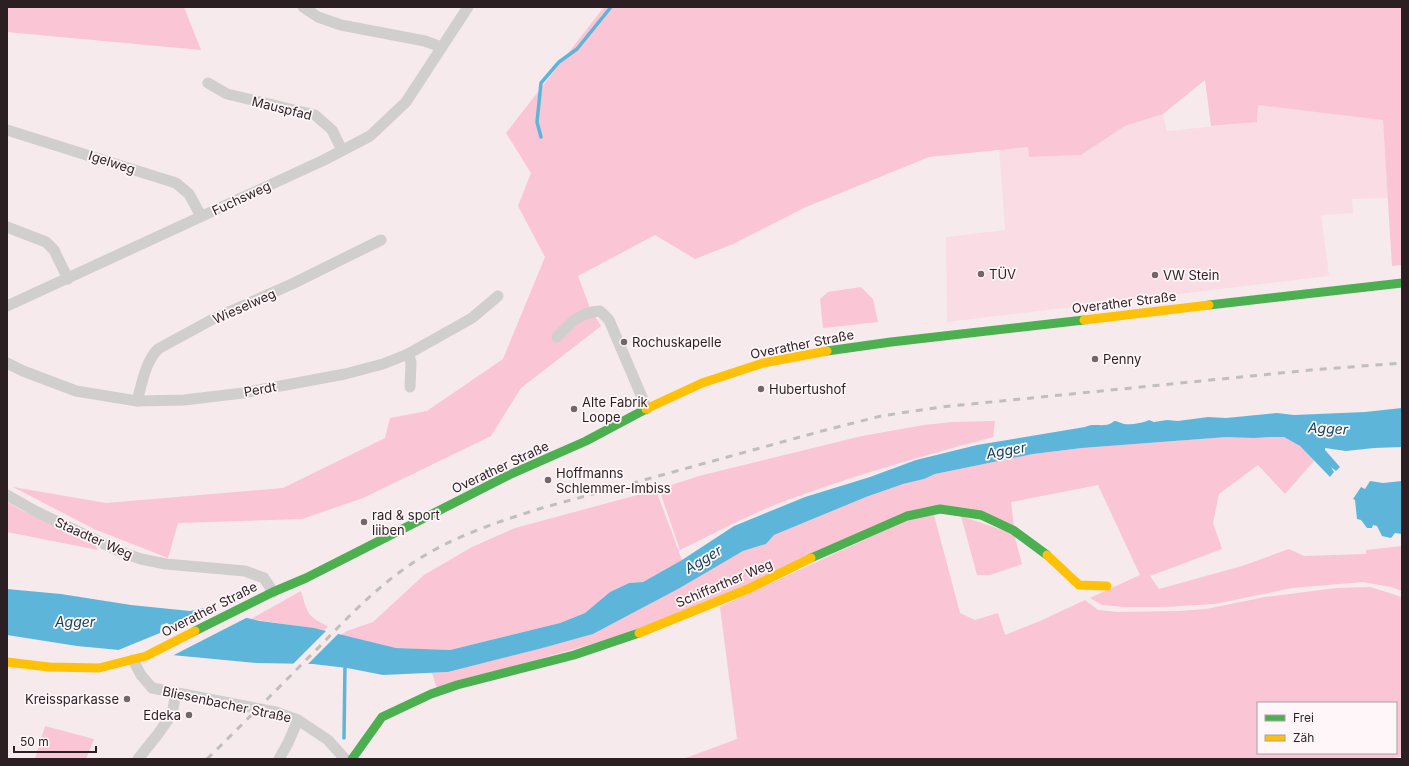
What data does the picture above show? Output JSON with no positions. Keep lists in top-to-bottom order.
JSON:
{
  "streets": {
    "main road": ["Overather Straße", "Schiffarther Weg"],
    "street": [
      "Mauspfad",
      "Igelweg",
      "Fuchsweg",
      "Wieselweg",
      "Perdt",
      "Staadter Weg",
      "Bliesenbacher Straße"
    ]
  },
  "crossings": [
    ["Mauspfad", "Fuchsweg"],
    ["Igelweg", "Fuchsweg"],
    ["Overather Straße", "Staadter Weg"],
    ["Overather Straße", "Bliesenbacher Straße"],
    ["Wieselweg", "Perdt"]
  ],
  "water": ["Agger"],
  "places": [
    "TÜV",
    "VW Stein",
    "Rochuskapelle",
    "Penny",
    "Hubertushof",
    "Alte Fabrik Loope",
    "Hoffmanns Schlemmer-Imbiss",
    "rad & sport liiben",
    "Kreissparkasse",
    "Edeka"
  ],
  "legend": ["Frei", "Zäh"],
  "scale_bar": "50 m"
}
